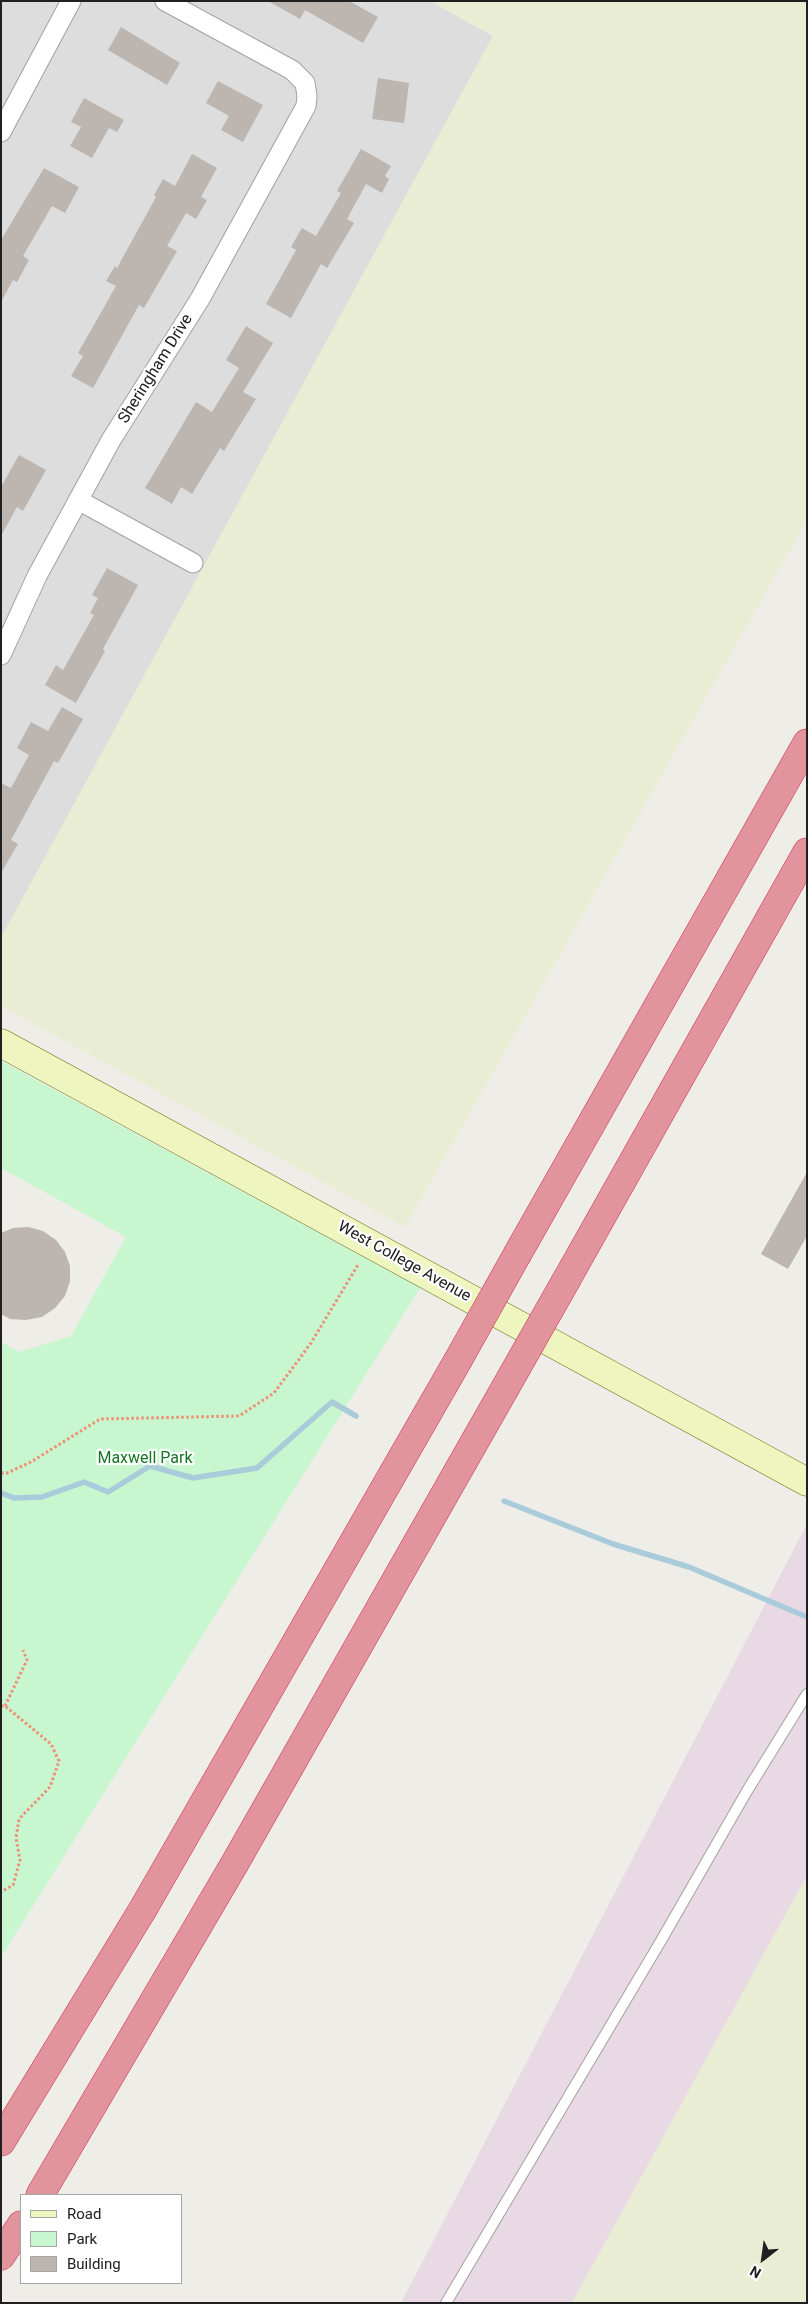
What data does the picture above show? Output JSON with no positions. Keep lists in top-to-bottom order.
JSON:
{
  "streets": {
    "main road": ["West College Avenue"],
    "street": ["Sheringham Drive"]
  },
  "parks": ["Maxwell Park"],
  "legend": ["Road", "Park", "Building"],
  "north": "bottom left"
}
